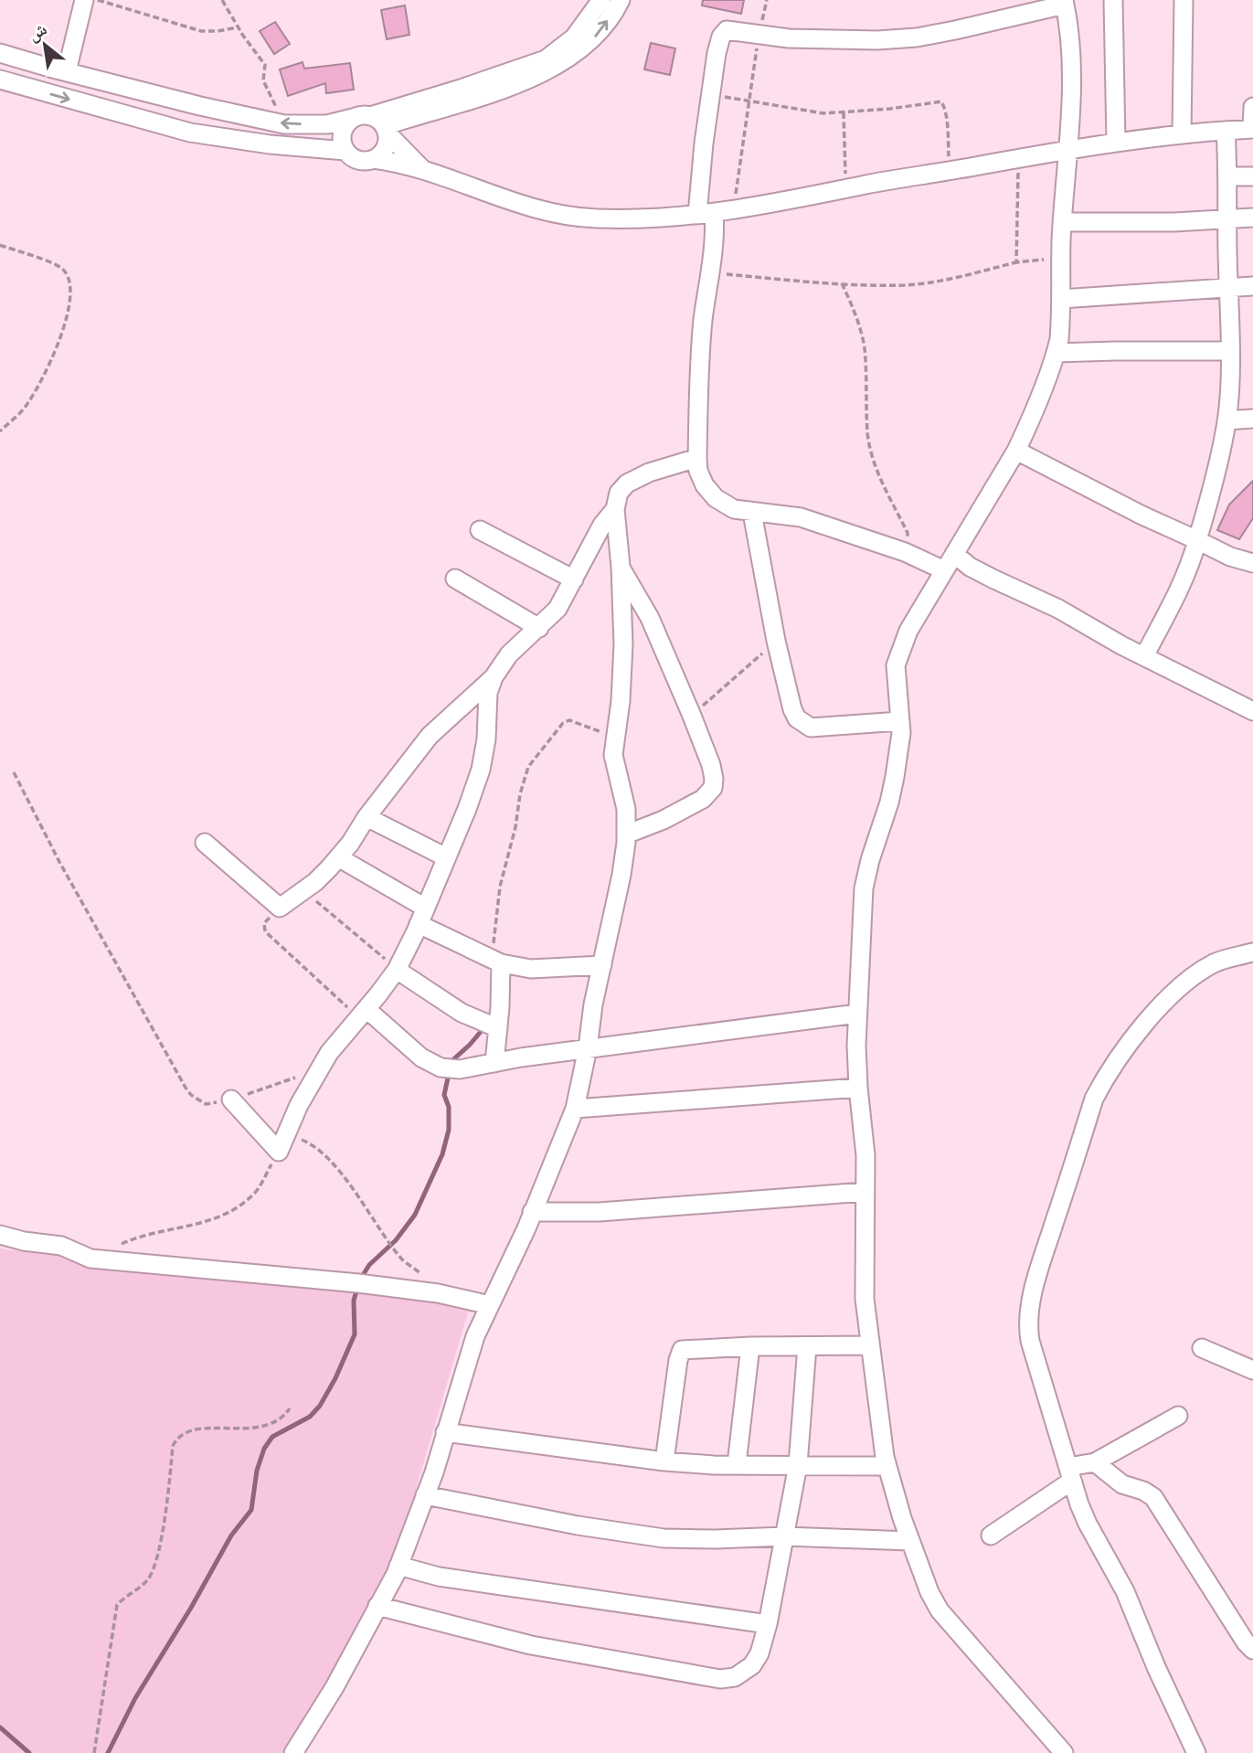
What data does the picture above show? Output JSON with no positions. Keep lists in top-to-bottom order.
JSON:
{
  "north": "top left"
}
